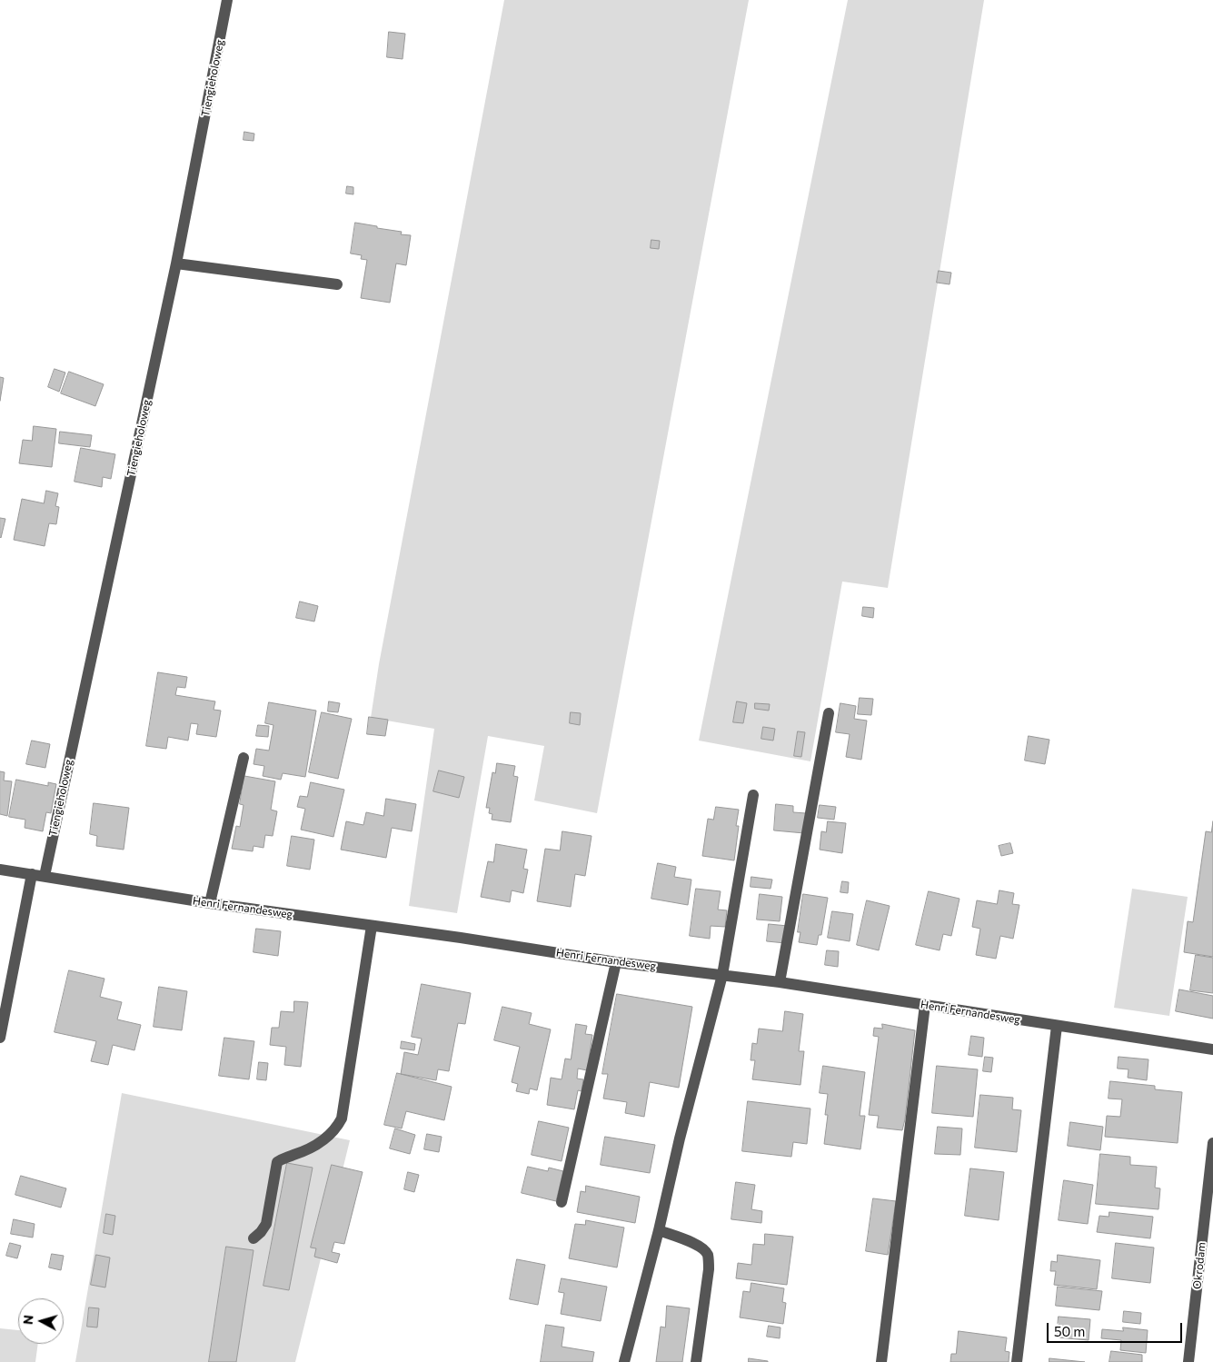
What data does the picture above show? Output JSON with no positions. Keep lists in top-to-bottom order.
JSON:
{
  "streets": {
    "street": ["Tiengieholoweg", "Henri Fernandesweg", "Okrodam"]
  },
  "crossings": [
    ["Tiengieholoweg", "Henri Fernandesweg"]
  ],
  "scale_bar": "50 m",
  "north": "left"
}
